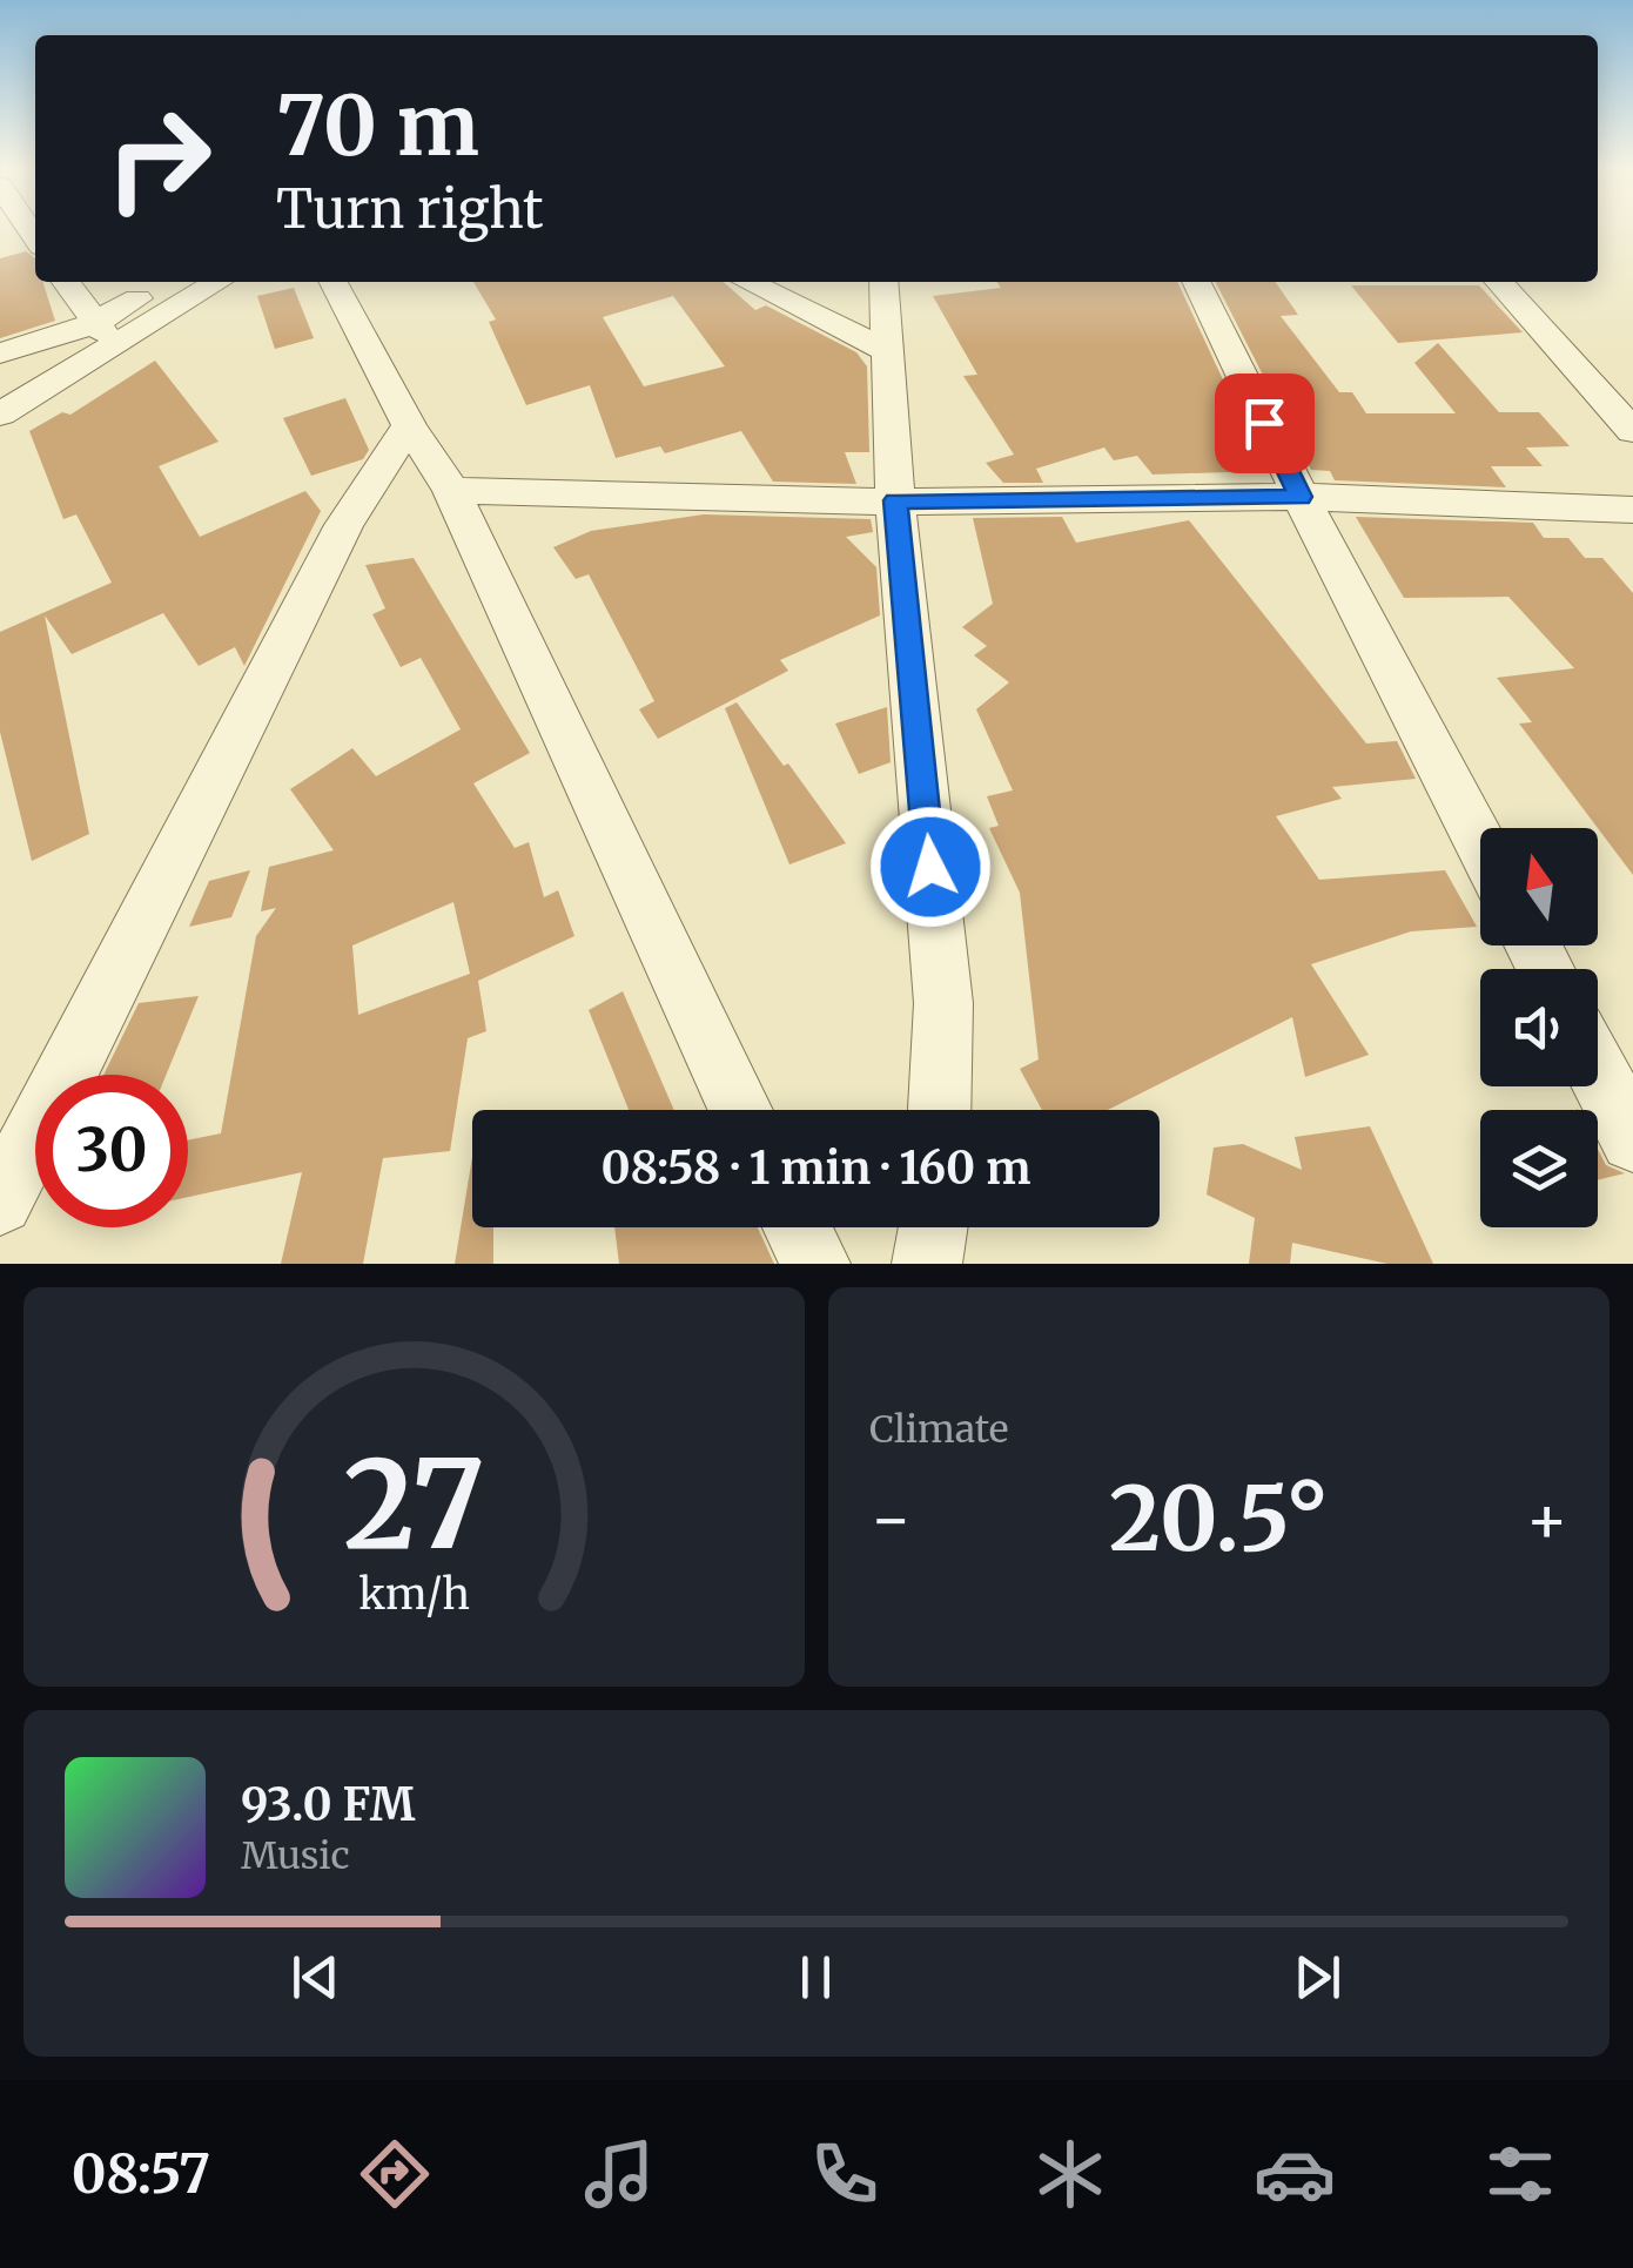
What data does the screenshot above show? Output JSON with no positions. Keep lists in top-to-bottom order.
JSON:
{
  "north": "top",
  "page": {
    "turn": ["70 m", "Turn right"],
    "limit": "30",
    "trip": "08:58 · 1 min · 160 m",
    "tile": "Climate",
    "heat": ["−", "20.5°", "+"],
    "song": ["93.0 FM", "Music"],
    "tabs": "08:57",
    "gauge": ["27", "km/h"]
  }
}
